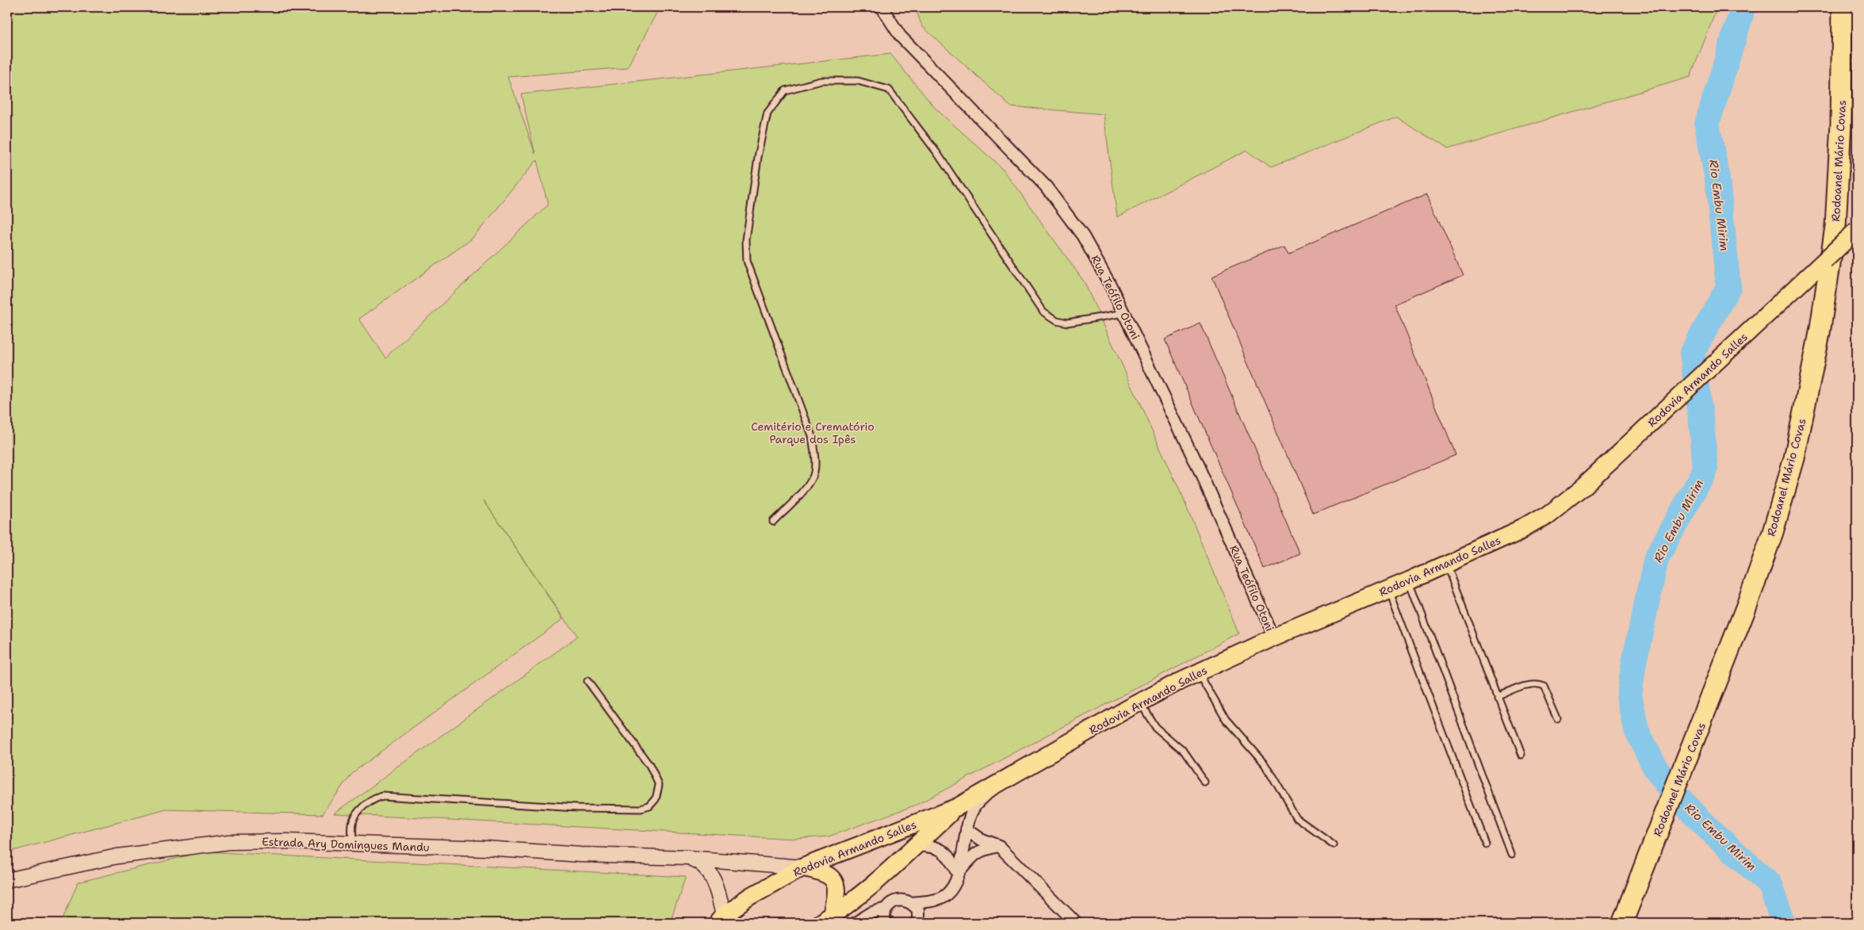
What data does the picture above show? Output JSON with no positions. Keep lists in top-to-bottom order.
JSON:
{
  "streets": {
    "highway": ["Rodoanel Mário Covas"],
    "main road": ["Rodovia Armando Salles"],
    "street": ["Rua Teófilo Otoni", "Estrada Ary Domingues Mandu"]
  },
  "crossings": [
    ["Rua Teófilo Otoni", "Rodovia Armando Salles"],
    ["Rodovia Armando Salles", "Estrada Ary Domingues Mandu"]
  ],
  "water": ["Rio Embu Mirim"],
  "parks": ["Cemitério e Crematório Parque dos Ipês"]
}
